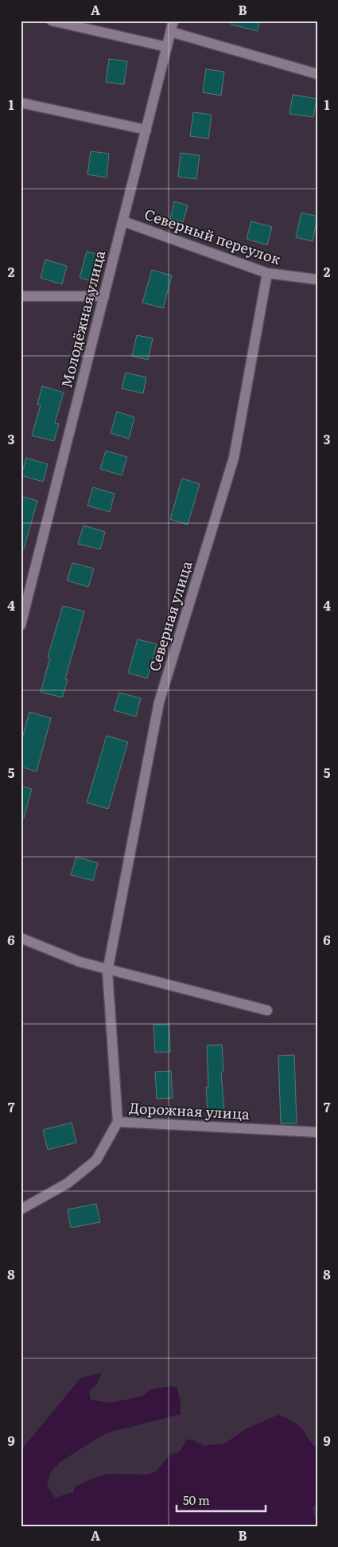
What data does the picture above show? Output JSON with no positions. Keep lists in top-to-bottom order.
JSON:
{
  "streets": {
    "street": [
      "Северный переулок",
      "Молодёжная улица",
      "Северная улица",
      "Дорожная улица"
    ]
  },
  "crossings": [
    ["Северный переулок", "Молодёжная улица"],
    ["Северный переулок", "Северная улица"],
    ["Северная улица", "Дорожная улица"]
  ],
  "scale_bar": "50 m",
  "grid": {
    "columns": ["A", "B"],
    "rows": [
      "1",
      "2",
      "3",
      "4",
      "5",
      "6",
      "7",
      "8",
      "9"
    ]
  }
}
